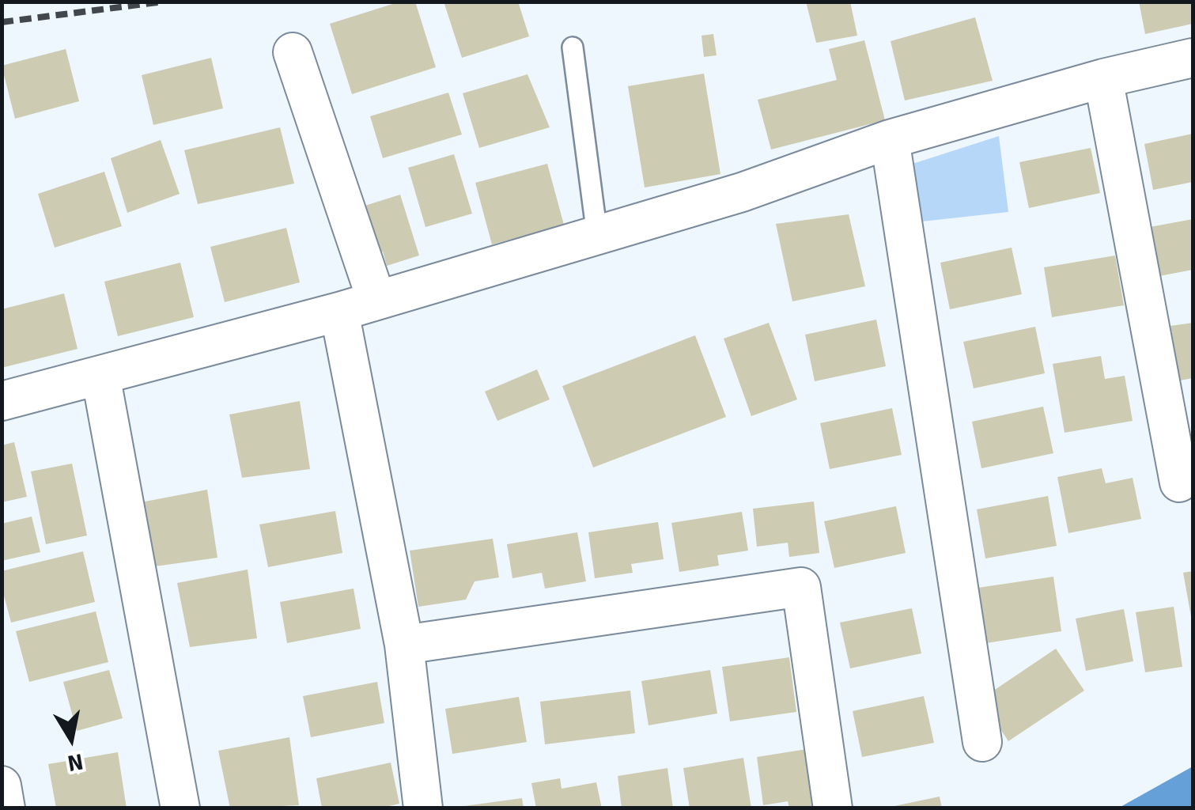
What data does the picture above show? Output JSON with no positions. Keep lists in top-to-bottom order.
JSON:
{
  "north": "bottom"
}
